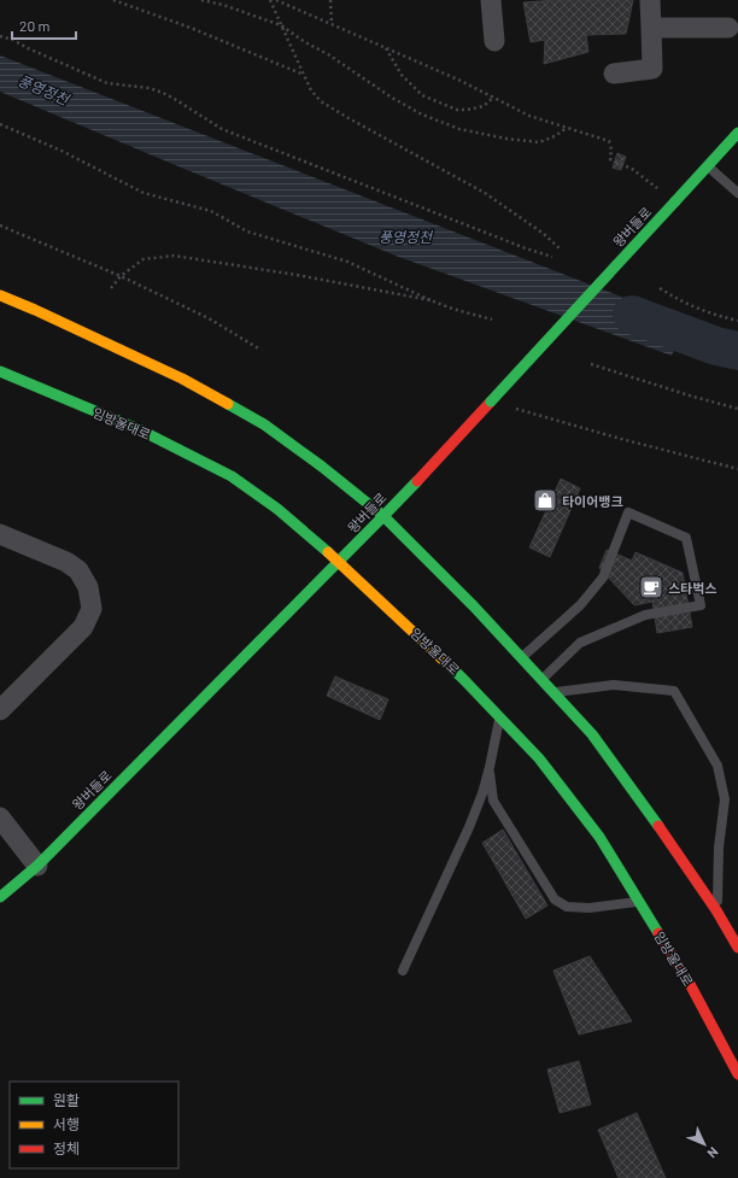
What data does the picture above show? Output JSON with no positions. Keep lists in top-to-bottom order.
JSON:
{
  "streets": {
    "main road": ["왕버들로", "임방울대로"]
  },
  "crossings": [
    ["왕버들로", "임방울대로"]
  ],
  "water": ["풍영정천"],
  "places": {
    "shop": ["타이어뱅크"],
    "cafe": ["스타벅스"]
  },
  "legend": ["원활", "서행", "정체"],
  "scale_bar": "20 m",
  "north": "bottom right"
}
